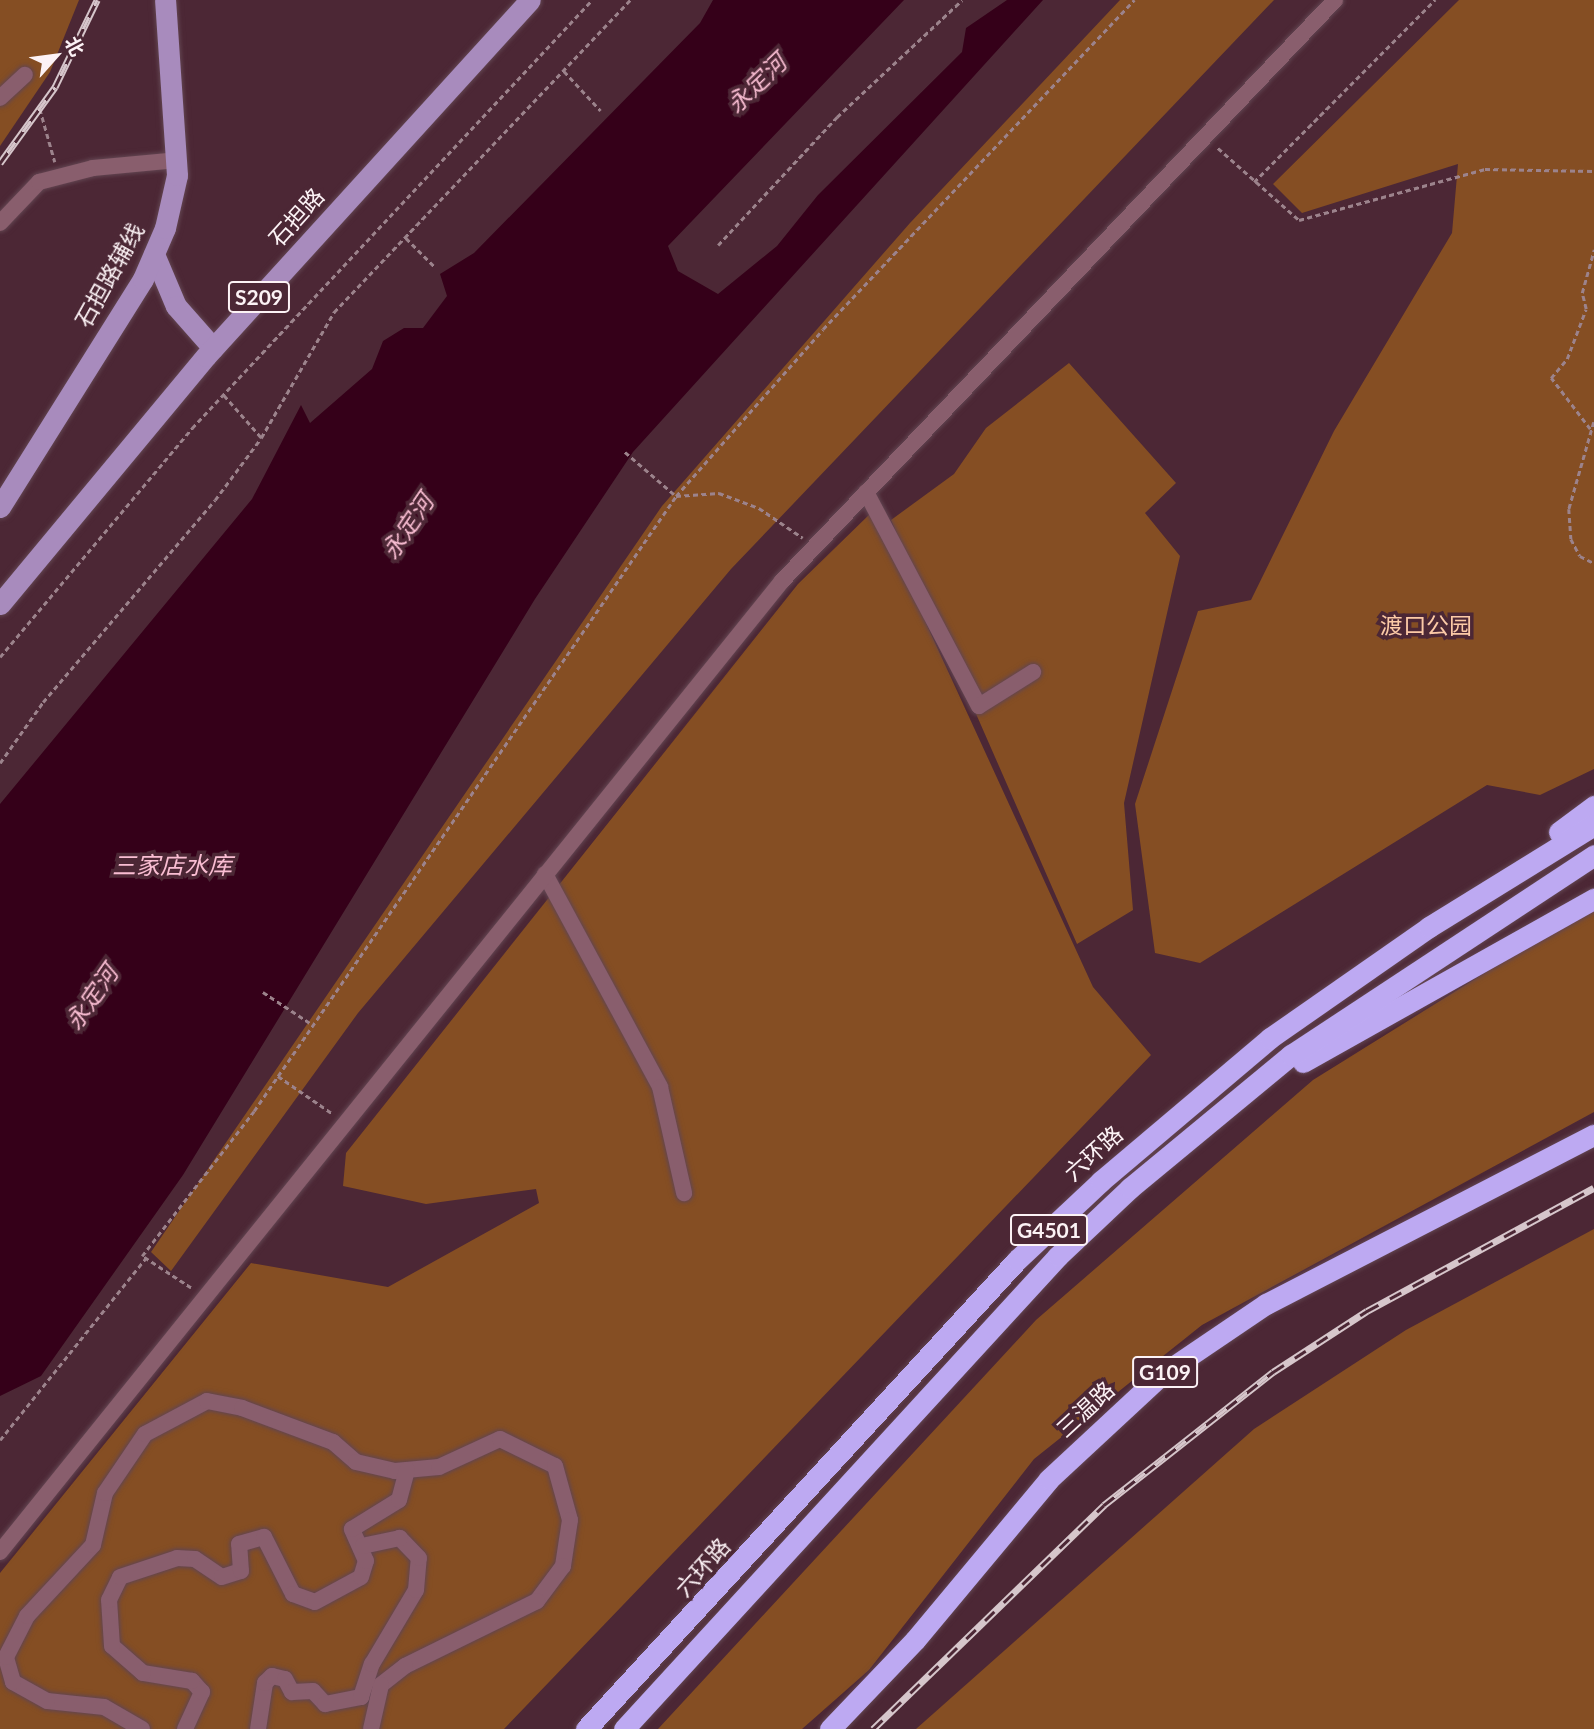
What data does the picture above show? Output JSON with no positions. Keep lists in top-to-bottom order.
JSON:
{
  "streets": {
    "highway": [
      "六环路",
      "G4501",
      "G109",
      "三温路"
    ],
    "main road": ["石担路", "石担路辅线", "S209"]
  },
  "water": ["永定河", "三家店水库"],
  "parks": ["渡口公园"],
  "north": "top right"
}
